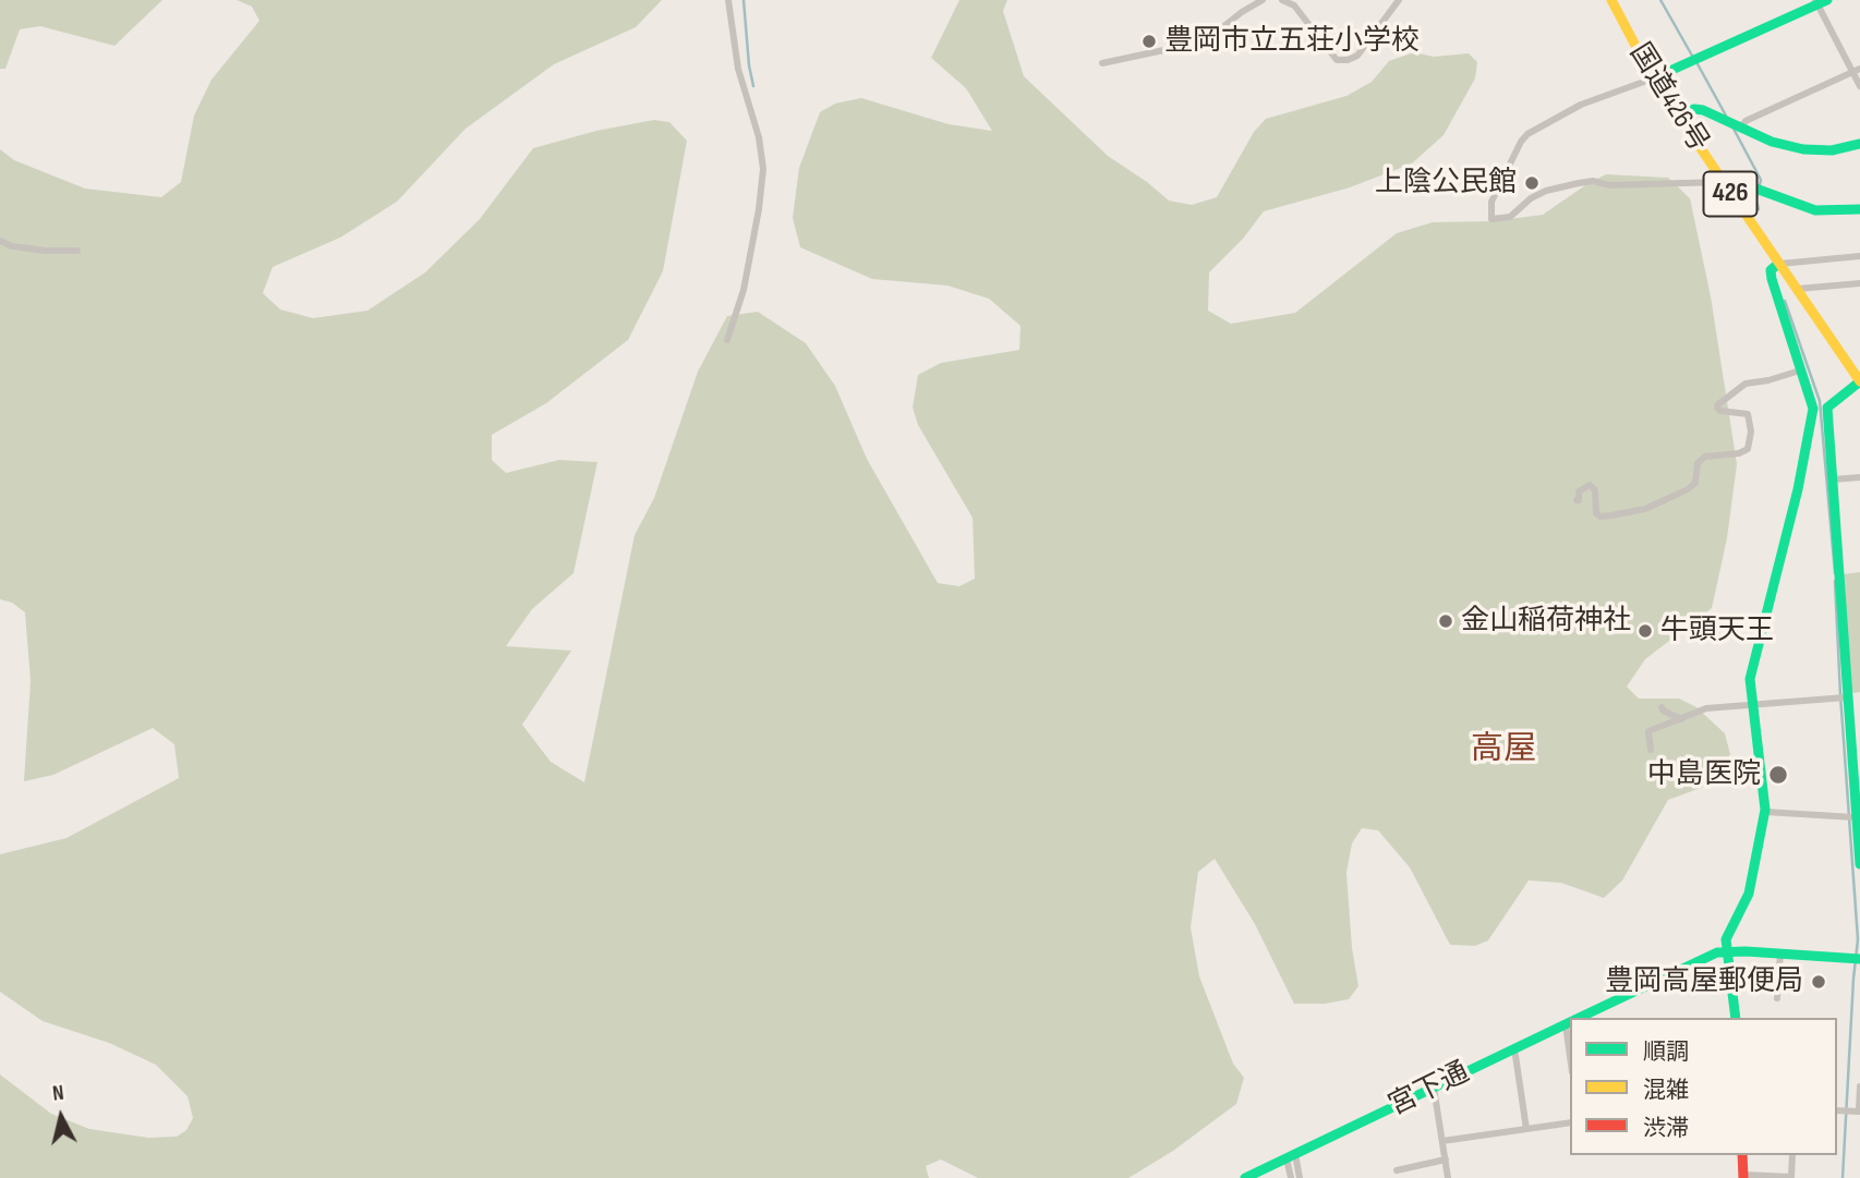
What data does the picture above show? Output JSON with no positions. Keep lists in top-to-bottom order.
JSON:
{
  "streets": {
    "main road": ["国道426号", "426", "宮下通"]
  },
  "districts": ["高屋"],
  "places": [
    "豊岡市立五荘小学校",
    "上陰公民館",
    "金山稲荷神社",
    "牛頭天王",
    "中島医院",
    "豊岡高屋郵便局"
  ],
  "legend": ["順調", "混雑", "渋滞"],
  "north": "top"
}
